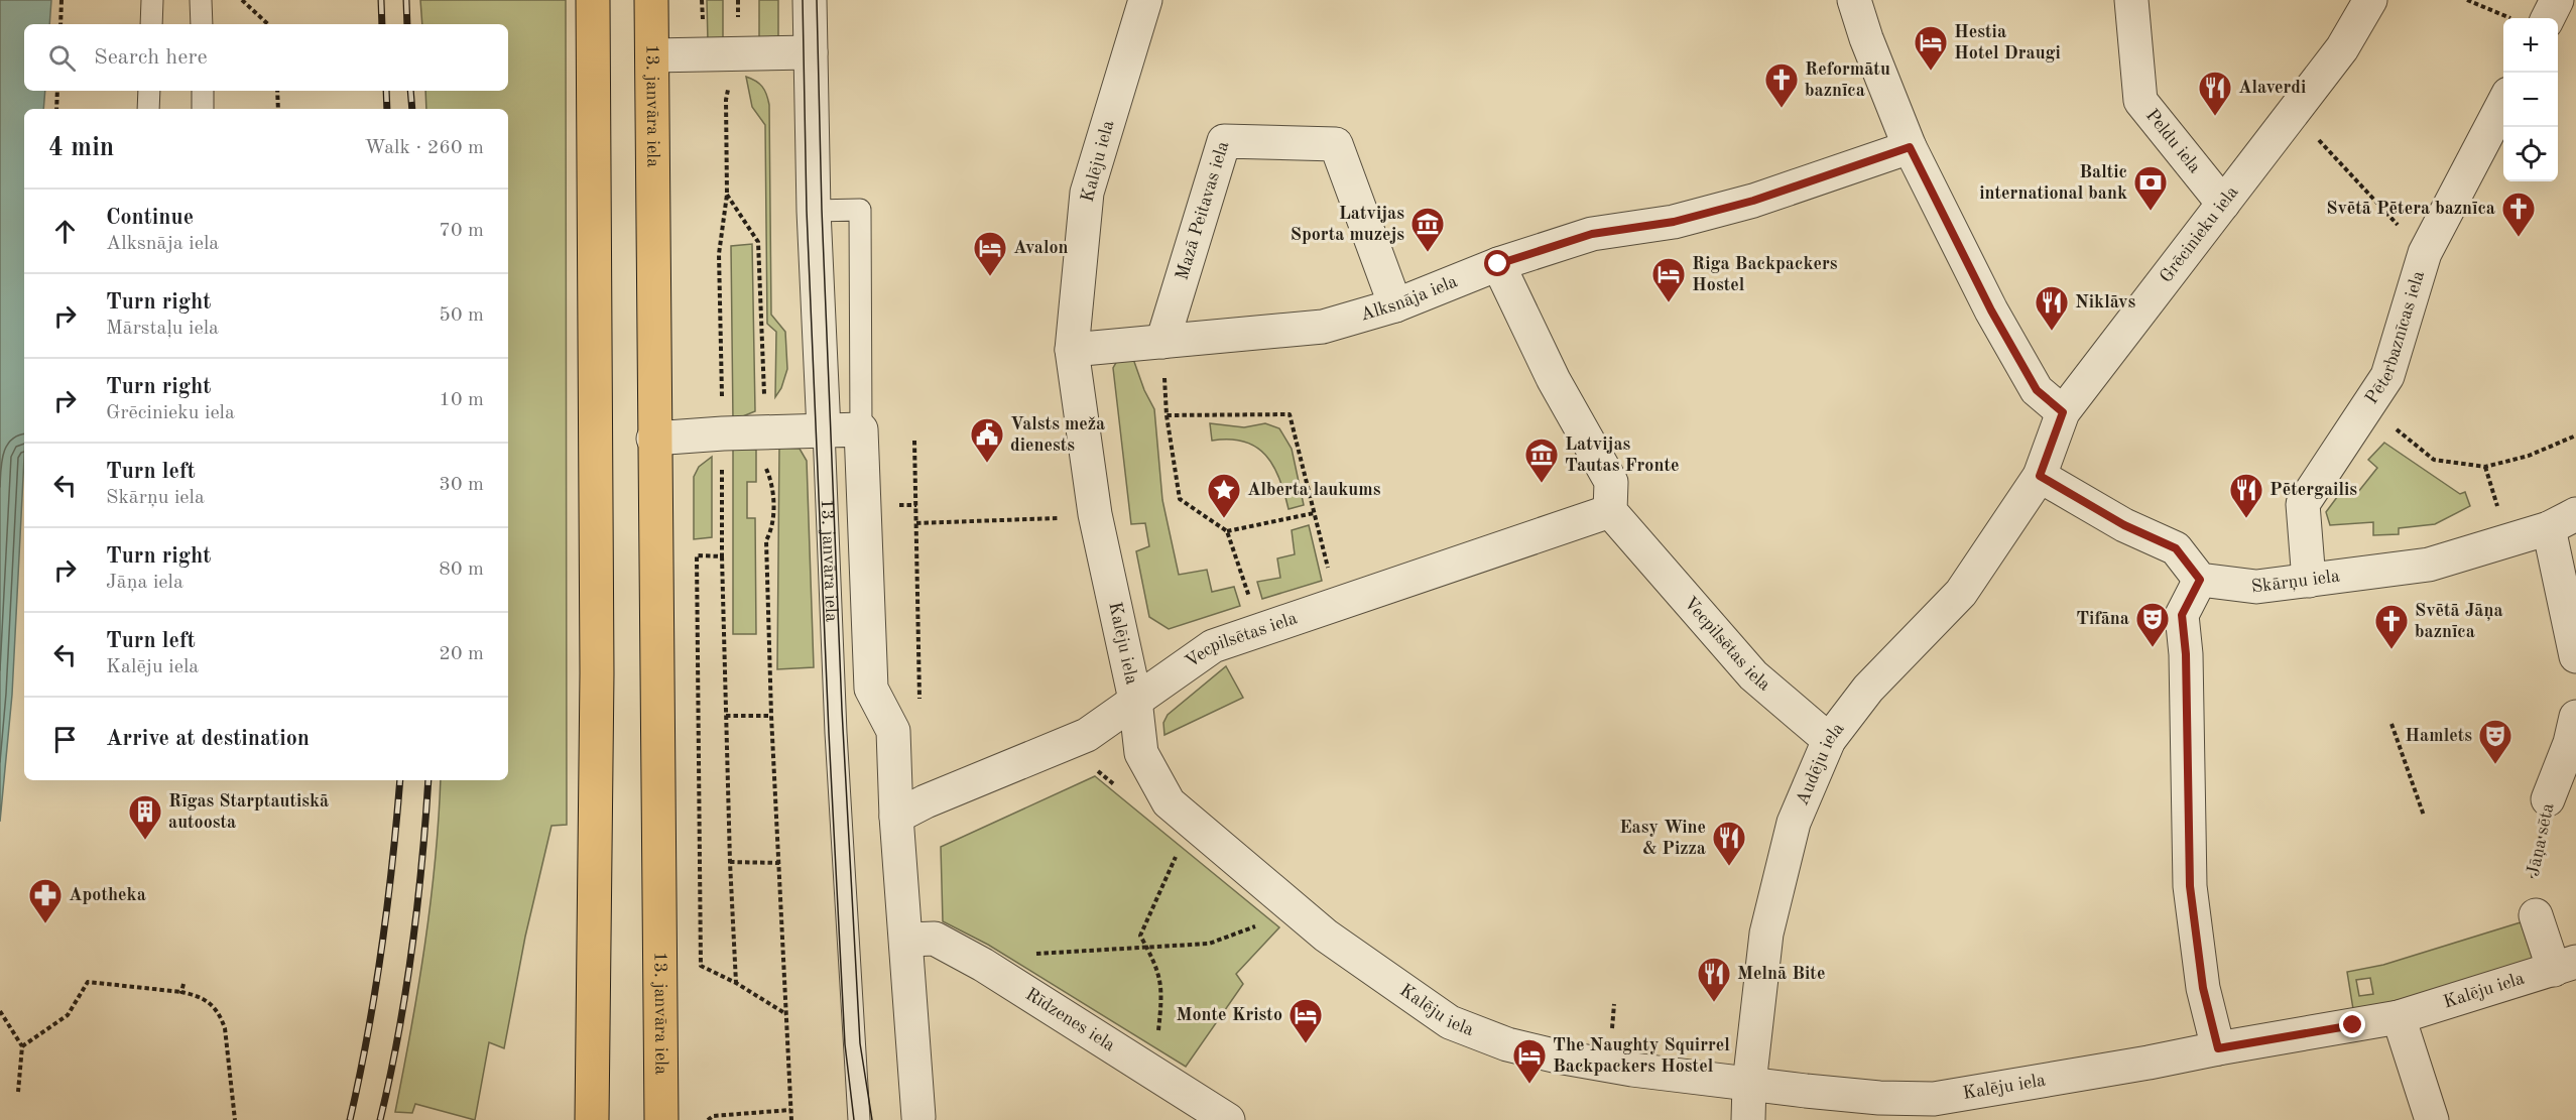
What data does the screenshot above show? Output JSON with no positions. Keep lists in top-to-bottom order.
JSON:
{
  "streets": {
    "main road": ["13. janvāra iela"],
    "street": [
      "Peldu iela",
      "Kalēju iela",
      "Mazā Peitavas iela",
      "Grēcinieku iela",
      "Alksnāja iela",
      "Pēterbaznīcas iela",
      "Skārņu iela",
      "Vecpilsētas iela",
      "Audēju iela",
      "Jāņa sēta",
      "Rīdzenes iela"
    ]
  },
  "crossings": [
    ["Peldu iela", "Grēcinieku iela"],
    ["Kalēju iela", "Alksnāja iela"],
    ["Kalēju iela", "Vecpilsētas iela"],
    ["Kalēju iela", "Audēju iela"],
    ["Mazā Peitavas iela", "Alksnāja iela"],
    ["Grēcinieku iela", "Audēju iela"],
    ["Pēterbaznīcas iela", "Skārņu iela"],
    ["Vecpilsētas iela", "Audēju iela"]
  ],
  "places": {
    "hotel": [
      "Hestia Hotel Draugi",
      "Avalon",
      "Riga Backpackers Hostel",
      "Monte Kristo",
      "The Naughty Squirrel Backpackers Hostel"
    ],
    "church": ["Reformātu baznīca", "Svētā Pētera baznīca", "Svētā Jāņa baznīca"],
    "restaurant": [
      "Alaverdi",
      "Niklāvs",
      "Pētergailis",
      "Easy Wine & Pizza",
      "Melnā Bite"
    ],
    "bank": ["Baltic international bank"],
    "museum": ["Latvijas Sporta muzejs", "Latvijas Tautas Fronte"],
    "public building": ["Valsts meža dienests"],
    "place": ["Alberta laukums"],
    "theatre": ["Tifāna", "Hamlets"],
    "building": ["Rīgas Starptautiskā autoosta"],
    "pharmacy": ["Apotheka"]
  },
  "page": {
    "map_buttons": ["+", "−"],
    "search": "Search here",
    "heading": ["4 min", "Walk · 260 m"],
    "list": [
      ["Continue", "Alksnāja iela", "70 m"],
      ["Turn right", "Mārstaļu iela", "50 m"],
      ["Turn right", "Grēcinieku iela", "10 m"],
      ["Turn left", "Skārņu iela", "30 m"],
      ["Turn right", "Jāņa iela", "80 m"],
      ["Turn left", "Kalēju iela", "20 m"],
      "Arrive at destination"
    ]
  }
}
